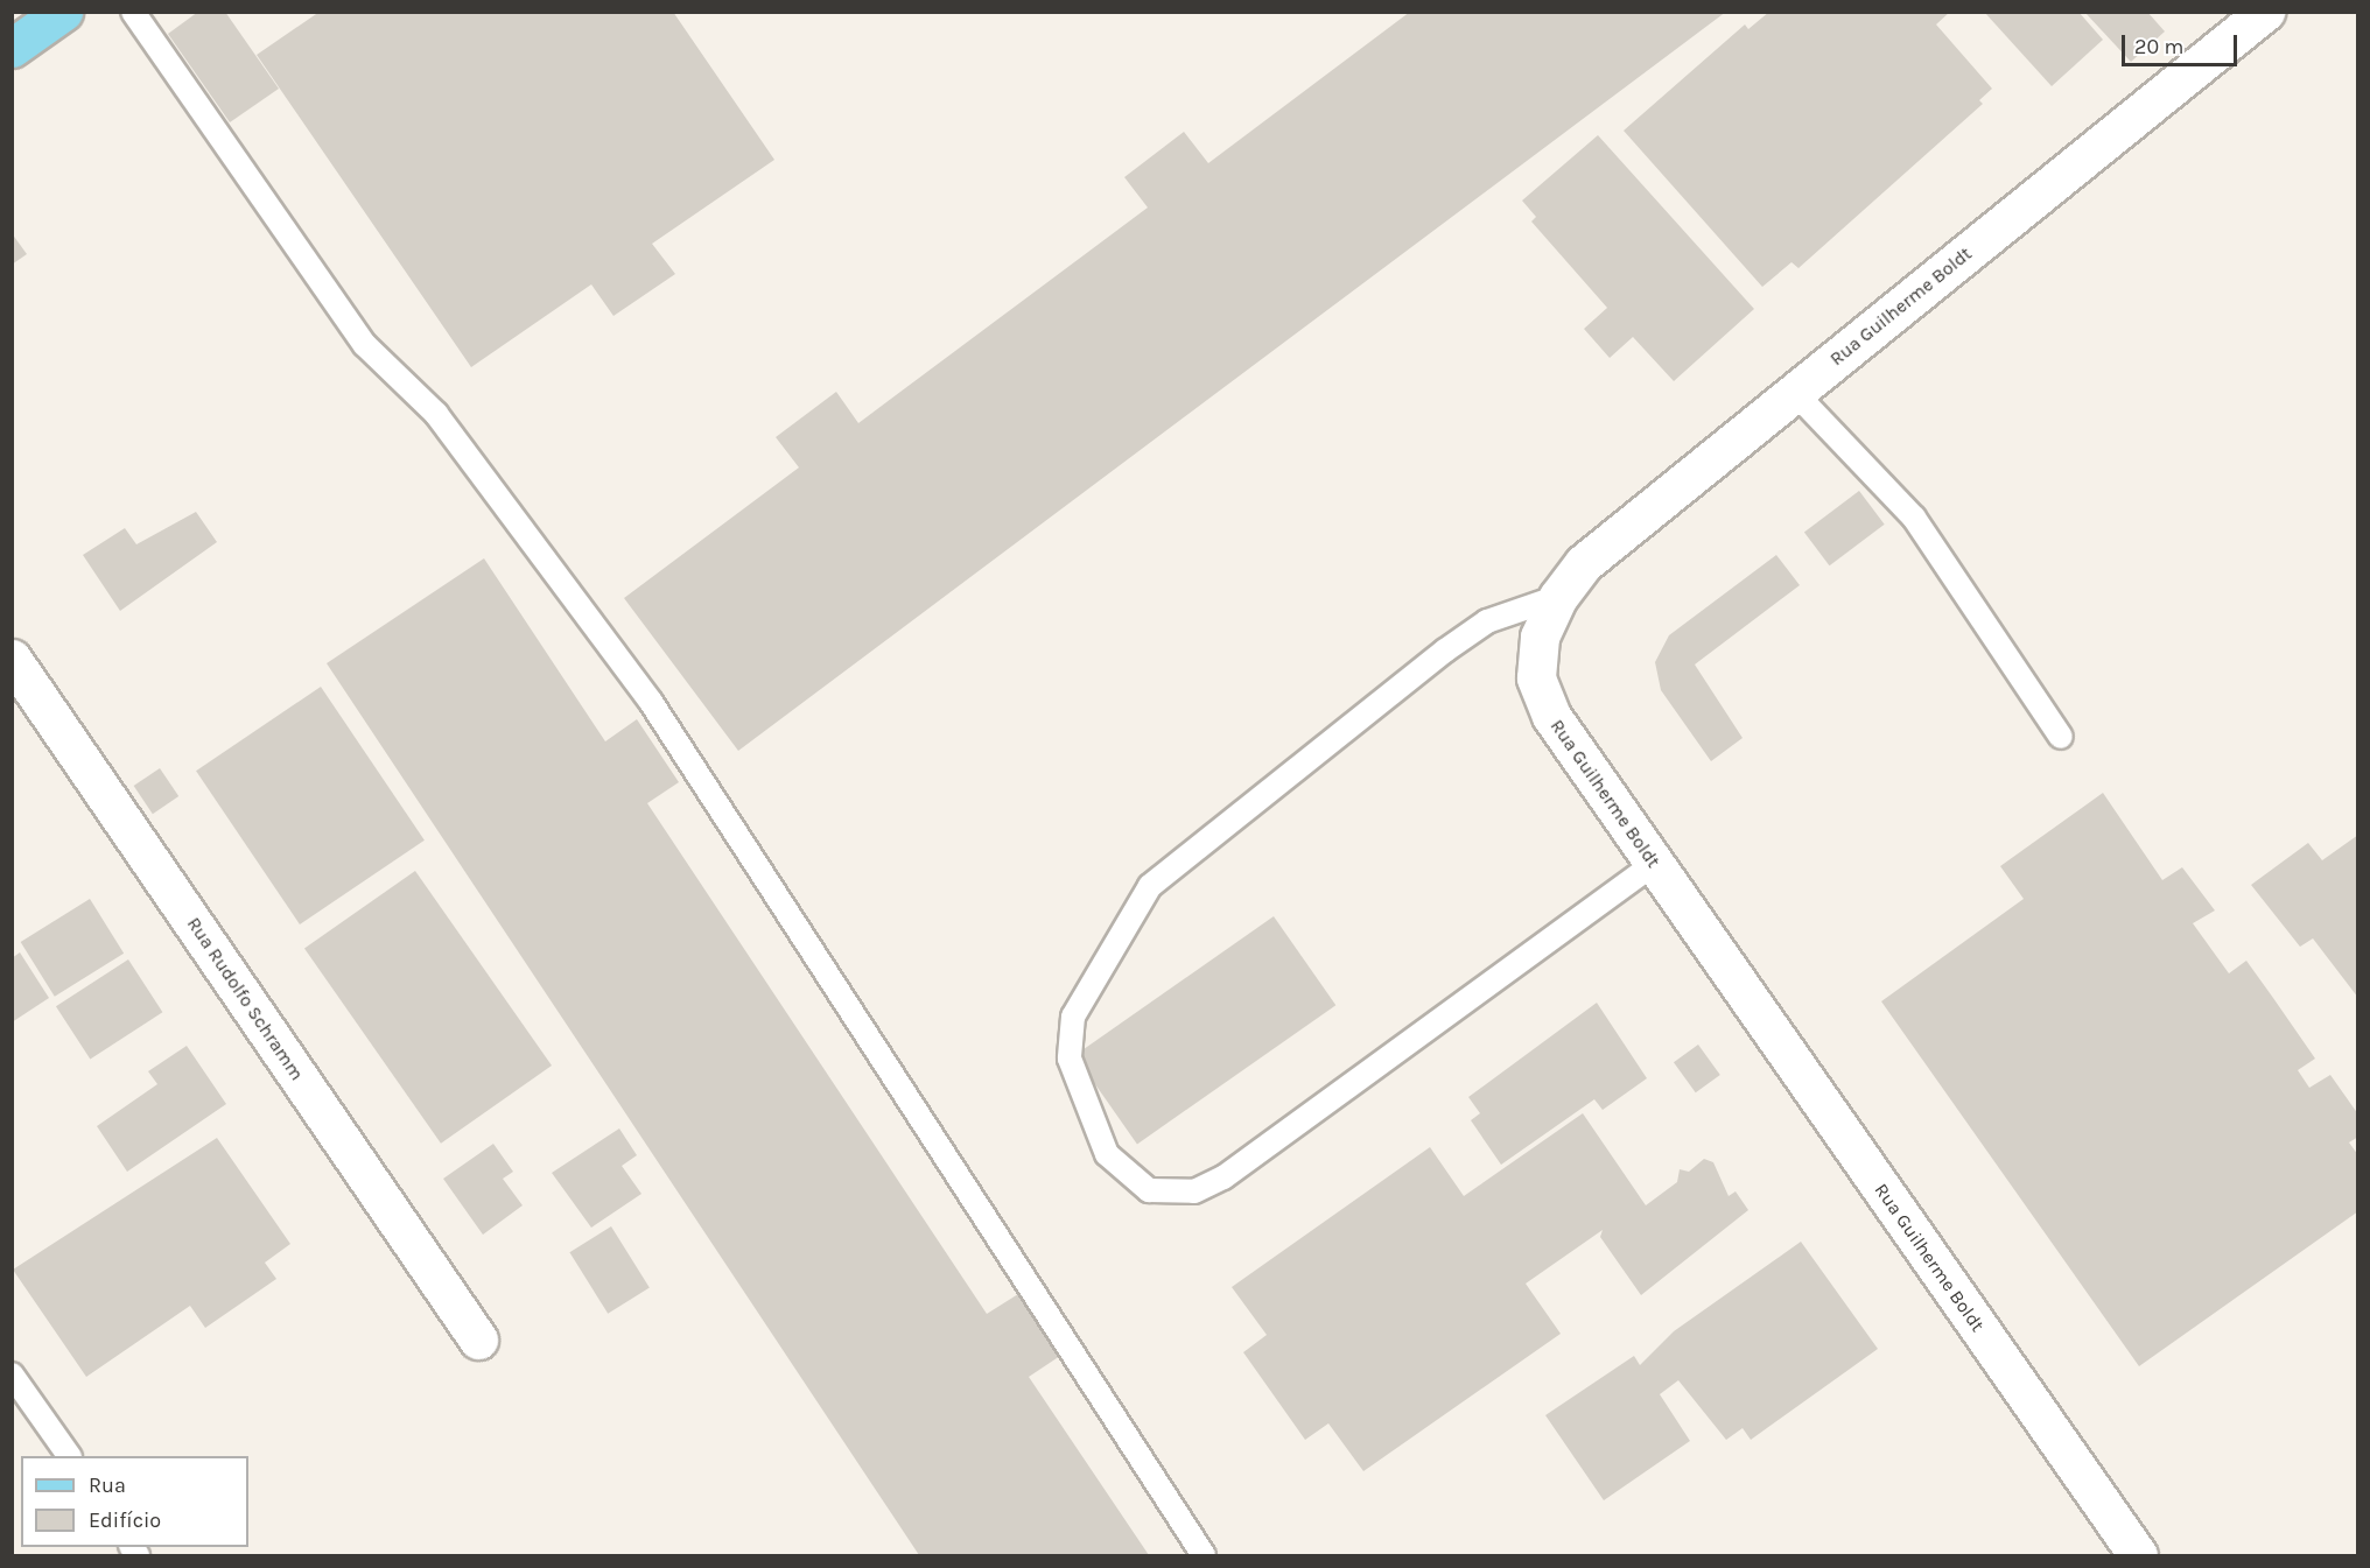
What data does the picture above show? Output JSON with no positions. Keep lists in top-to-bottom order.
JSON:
{
  "streets": {
    "street": ["Rua Guilherme Boldt", "Rua Rudolfo Schramm"]
  },
  "legend": ["Rua", "Edifício"],
  "scale_bar": "20 m"
}
